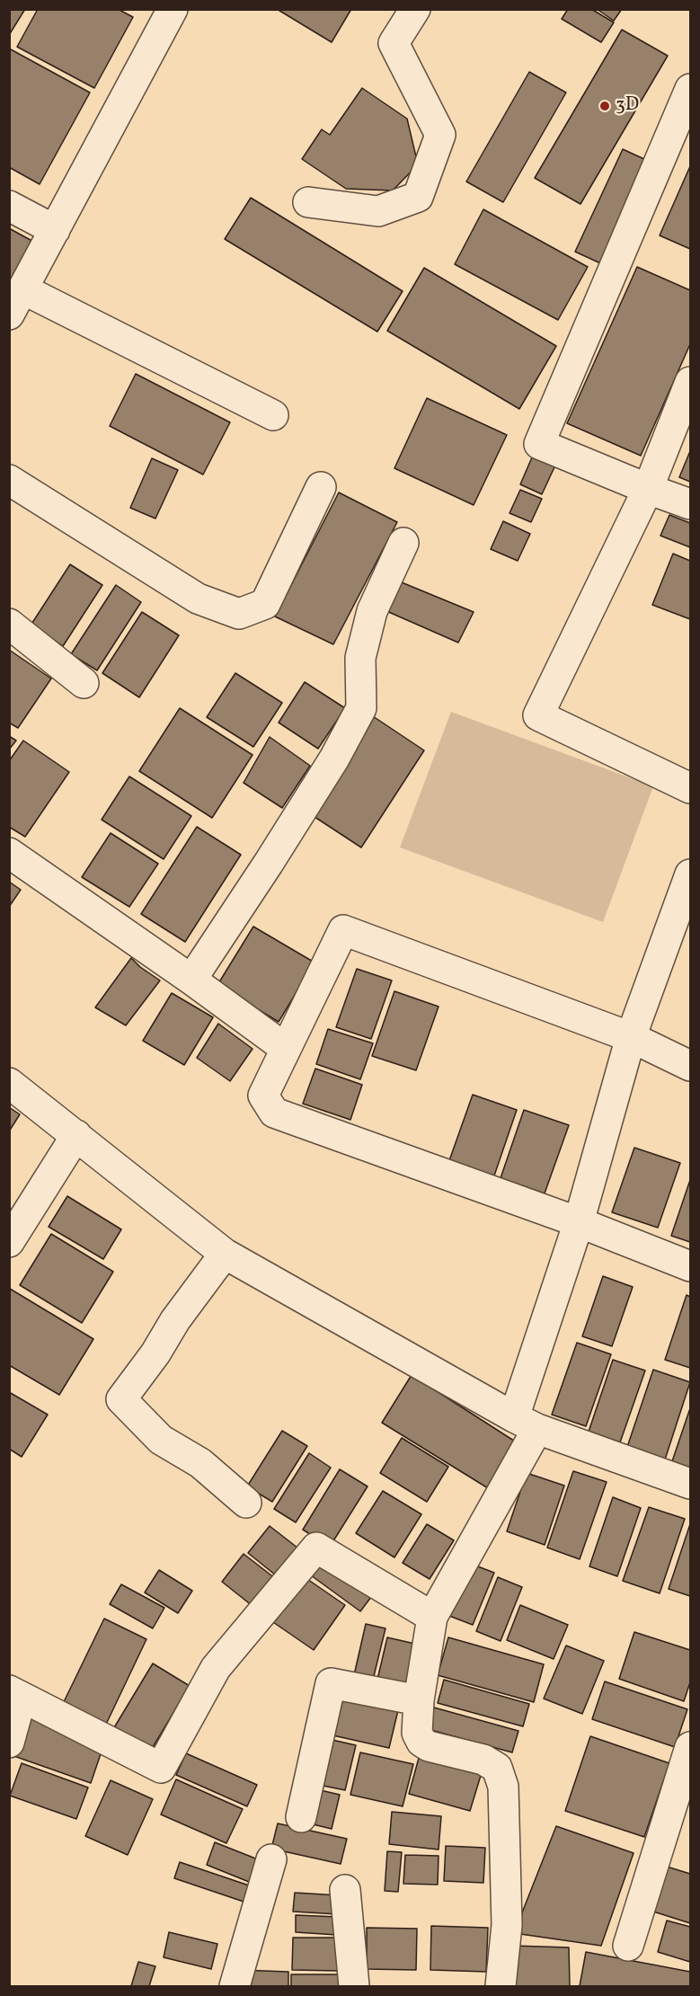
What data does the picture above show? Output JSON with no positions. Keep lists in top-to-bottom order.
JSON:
{
  "places": ["3D"]
}
